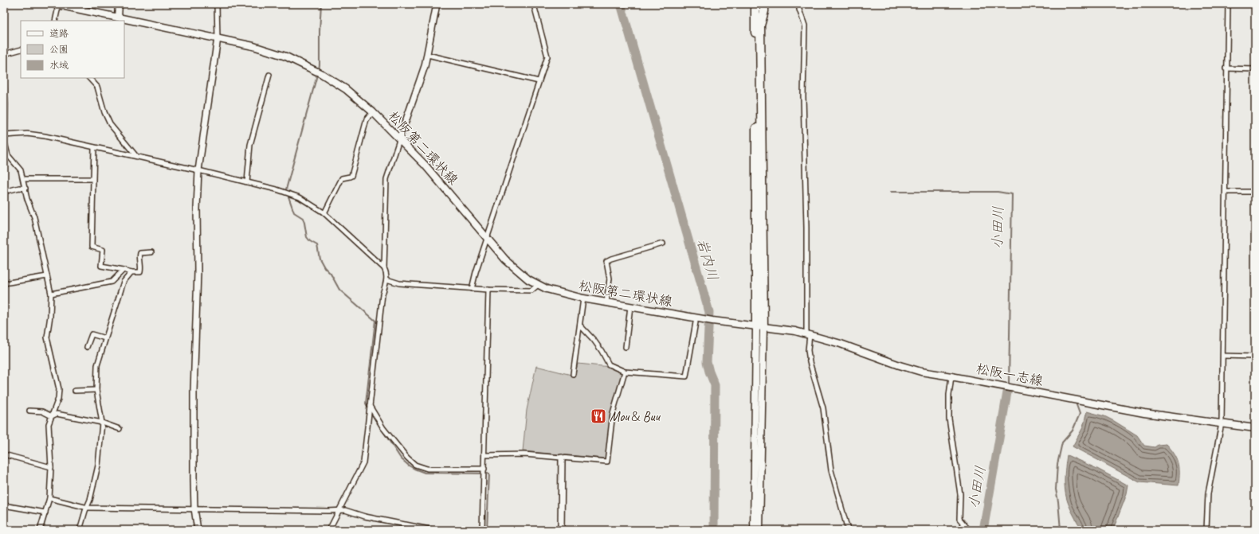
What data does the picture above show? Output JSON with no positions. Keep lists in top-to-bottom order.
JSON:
{
  "streets": {
    "main road": ["松阪第二環状線", "松阪一志線"]
  },
  "crossings": [
    ["松阪第二環状線", "松阪一志線"]
  ],
  "water": ["小田川", "岩内川"],
  "places": {
    "restaurant": ["Mou＆Buu"]
  },
  "legend": ["道路", "公園", "水域"]
}
